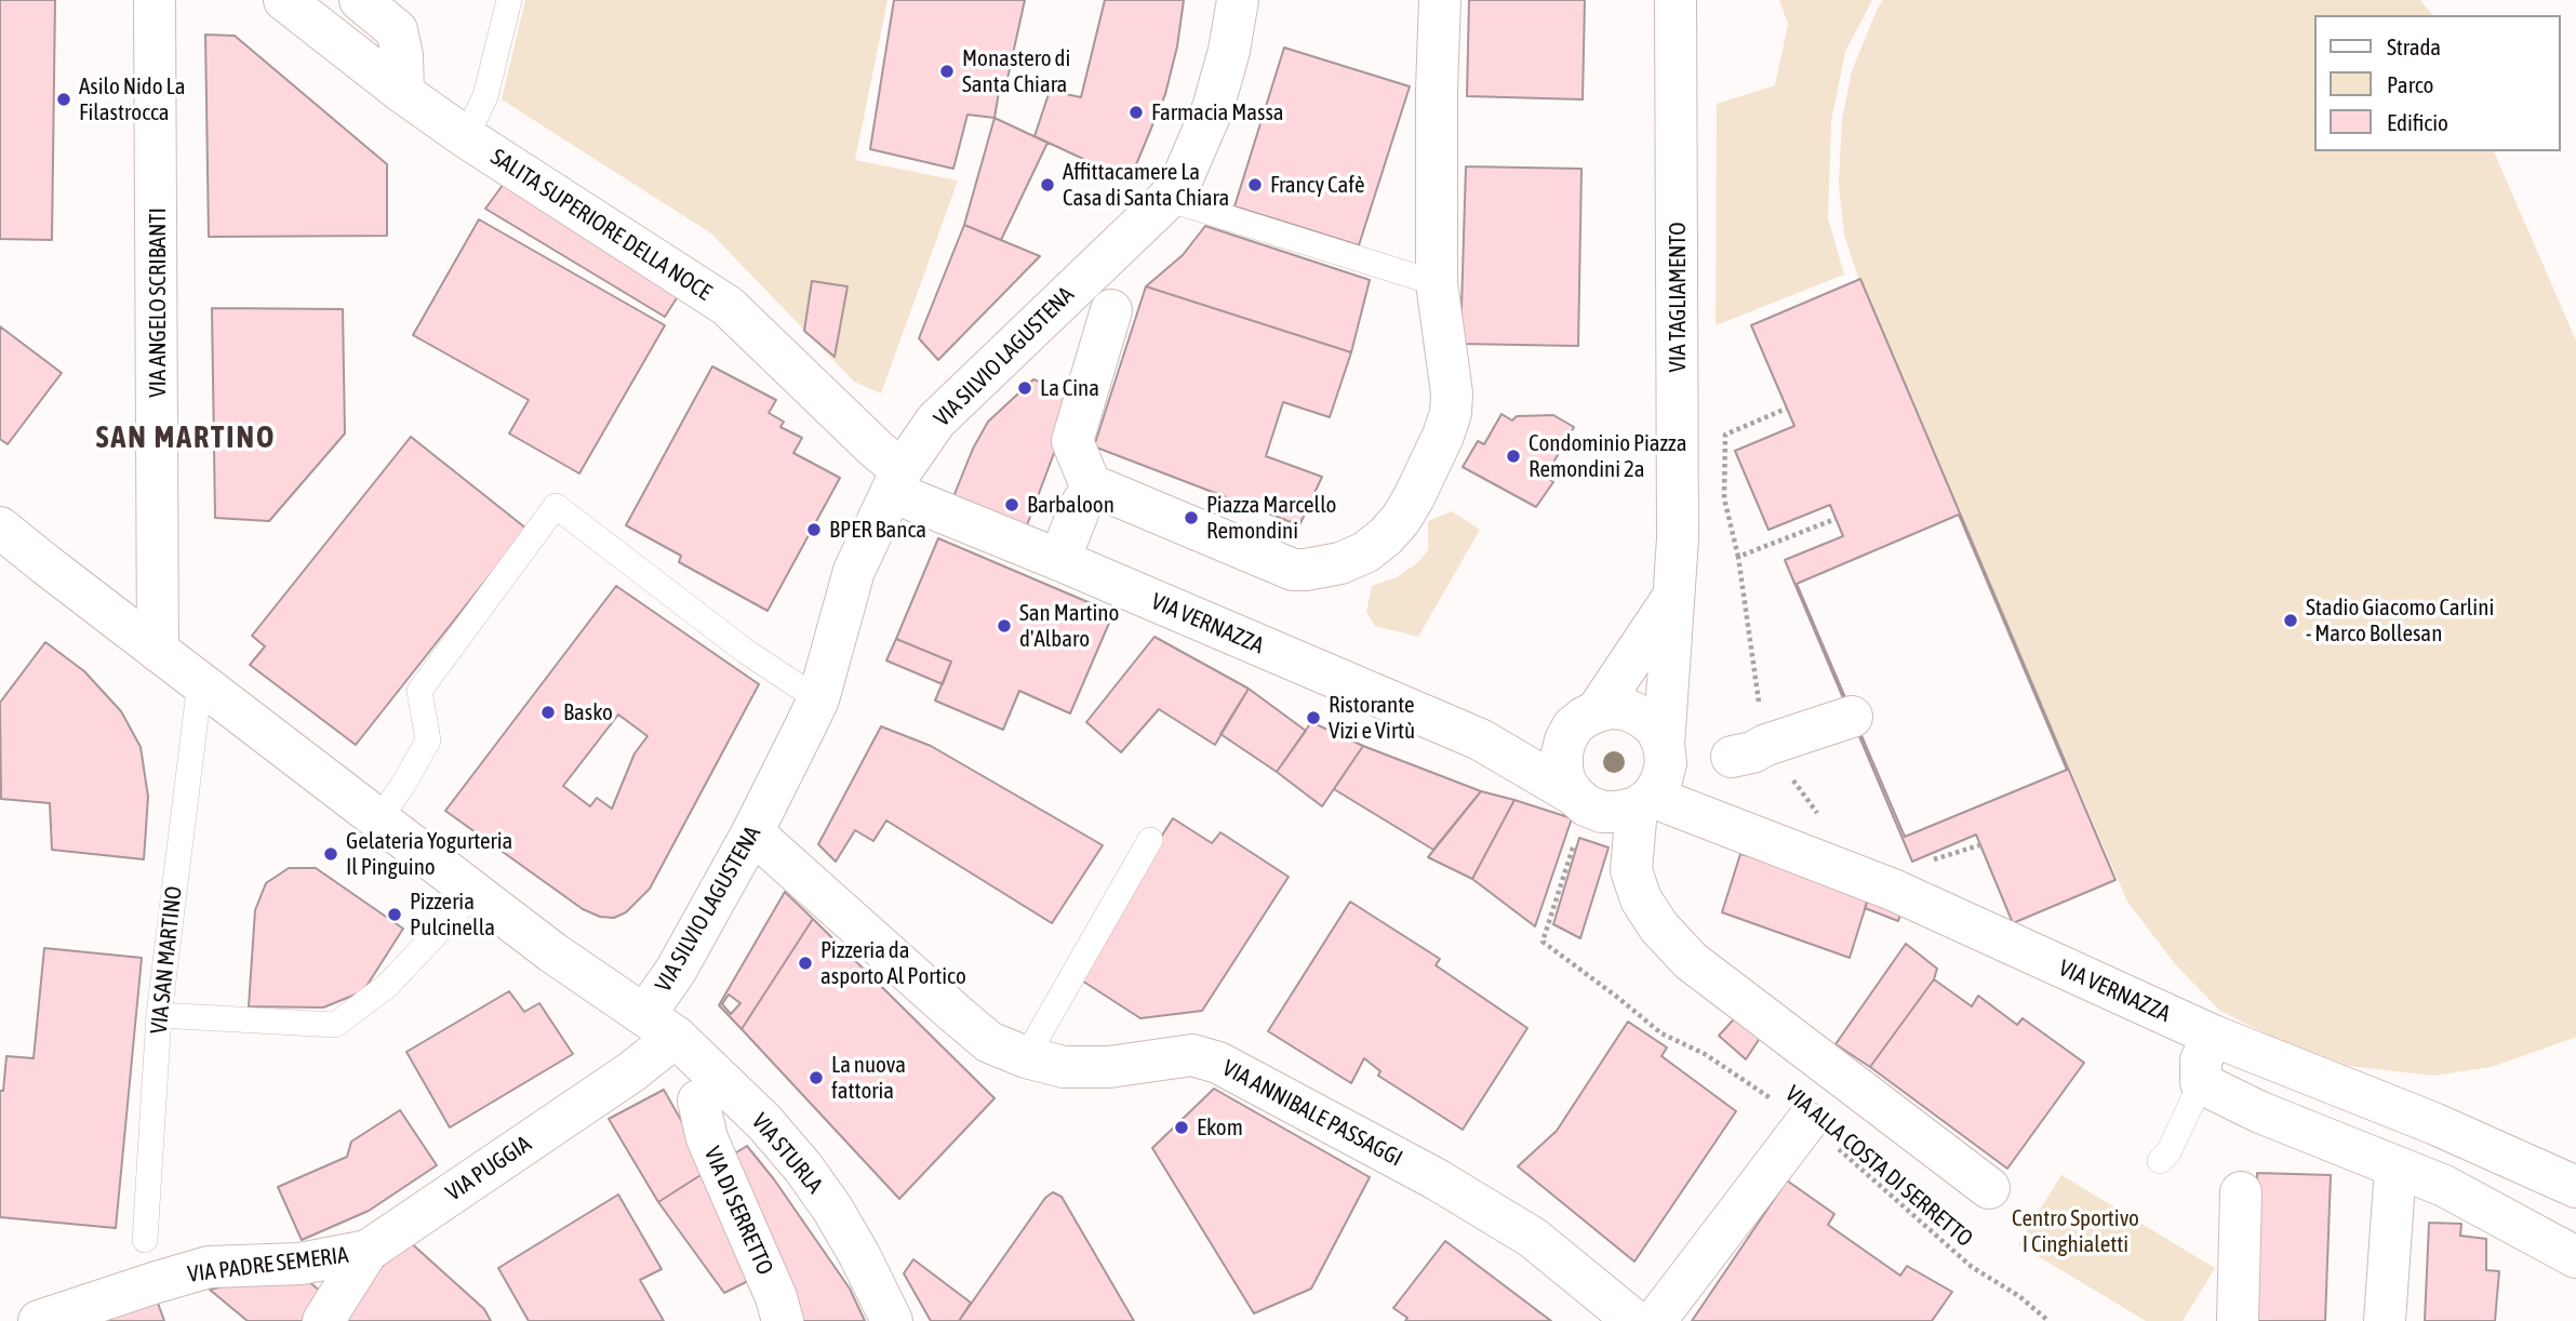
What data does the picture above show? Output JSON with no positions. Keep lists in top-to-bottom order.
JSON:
{
  "streets": {
    "street": [
      "SALITA SUPERIORE DELLA NOCE",
      "VIA TAGLIAMENTO",
      "VIA ANGELO SCRIBANTI",
      "VIA SILVIO LAGUSTENA",
      "VIA VERNAZZA",
      "VIA ANNIBALE PASSAGGI",
      "VIA STURLA",
      "VIA PUGGIA",
      "VIA DI SERRETTO",
      "VIA PADRE SEMERIA"
    ],
    "lane": ["VIA SAN MARTINO"],
    "path": ["VIA ALLA COSTA DI SERRETTO"]
  },
  "crossings": [
    ["SALITA SUPERIORE DELLA NOCE", "VIA SILVIO LAGUSTENA"],
    ["SALITA SUPERIORE DELLA NOCE", "VIA VERNAZZA"],
    ["VIA TAGLIAMENTO", "VIA VERNAZZA"],
    ["VIA TAGLIAMENTO", "VIA ALLA COSTA DI SERRETTO"],
    ["VIA SILVIO LAGUSTENA", "VIA VERNAZZA"],
    ["VIA SILVIO LAGUSTENA", "VIA ANNIBALE PASSAGGI"],
    ["VIA SILVIO LAGUSTENA", "VIA STURLA"],
    ["VIA SILVIO LAGUSTENA", "VIA PUGGIA"],
    ["VIA VERNAZZA", "VIA ALLA COSTA DI SERRETTO"],
    ["VIA STURLA", "VIA PUGGIA"],
    ["VIA PUGGIA", "VIA PADRE SEMERIA"]
  ],
  "districts": ["SAN MARTINO"],
  "parks": ["Centro Sportivo I Cinghialetti"],
  "places": [
    "Monastero di Santa Chiara",
    "Asilo Nido La Filastrocca",
    "Farmacia Massa",
    "Affittacamere La Casa di Santa Chiara",
    "Francy Cafè",
    "La Cina",
    "Condominio Piazza Remondini 2a",
    "Barbaloon",
    "Piazza Marcello Remondini",
    "BPER Banca",
    "Stadio Giacomo Carlini - Marco Bollesan",
    "San Martino d'Albaro",
    "Basko",
    "Ristorante Vizi e Virtù",
    "Gelateria Yogurteria Il Pinguino",
    "Pizzeria Pulcinella",
    "Pizzeria da asporto Al Portico",
    "La nuova fattoria",
    "Ekom"
  ],
  "legend": ["Strada", "Parco", "Edificio"]
}
